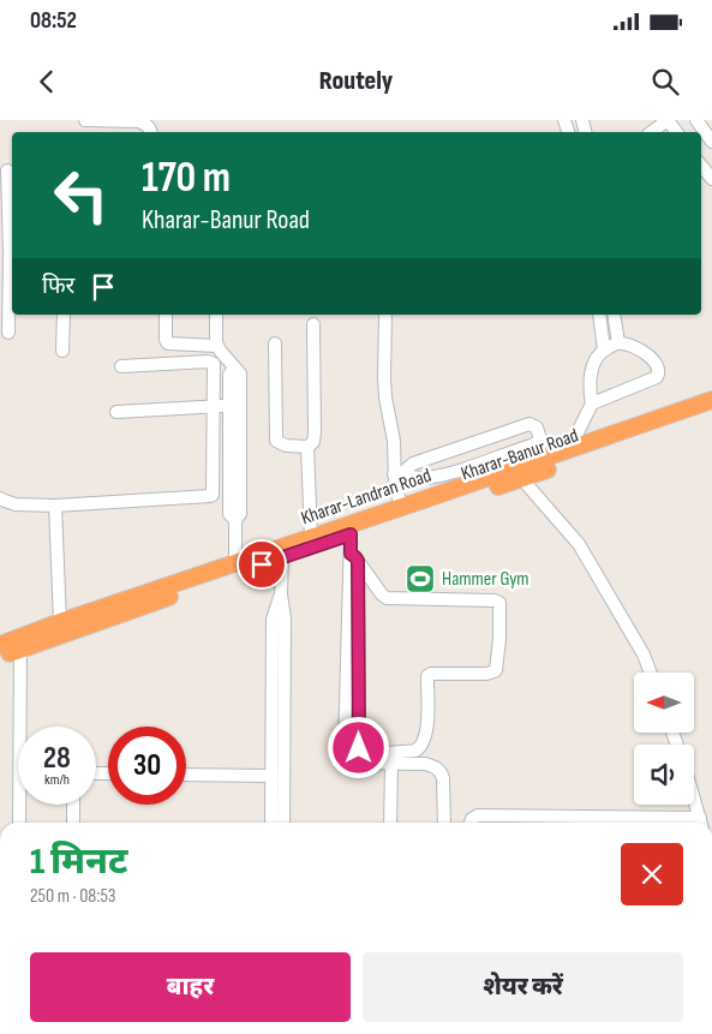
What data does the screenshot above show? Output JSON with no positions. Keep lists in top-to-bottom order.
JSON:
{
  "streets": {
    "highway": ["Kharar-Banur Road", "Kharar-Landran Road"]
  },
  "crossings": [
    ["Kharar-Banur Road", "Kharar-Landran Road"]
  ],
  "places": {
    "sports": ["Hammer Gym"]
  },
  "north": "left",
  "page": {
    "status": "08:52",
    "header": "Routely",
    "turn": ["170 m", "Kharar-Banur Road"],
    "then": "फिर",
    "speed": "28 km/h",
    "limit": "30",
    "heading": ["1 मिनट", "250 m · 08:53"],
    "buttons": ["बाहर", "शेयर करें"]
  }
}
